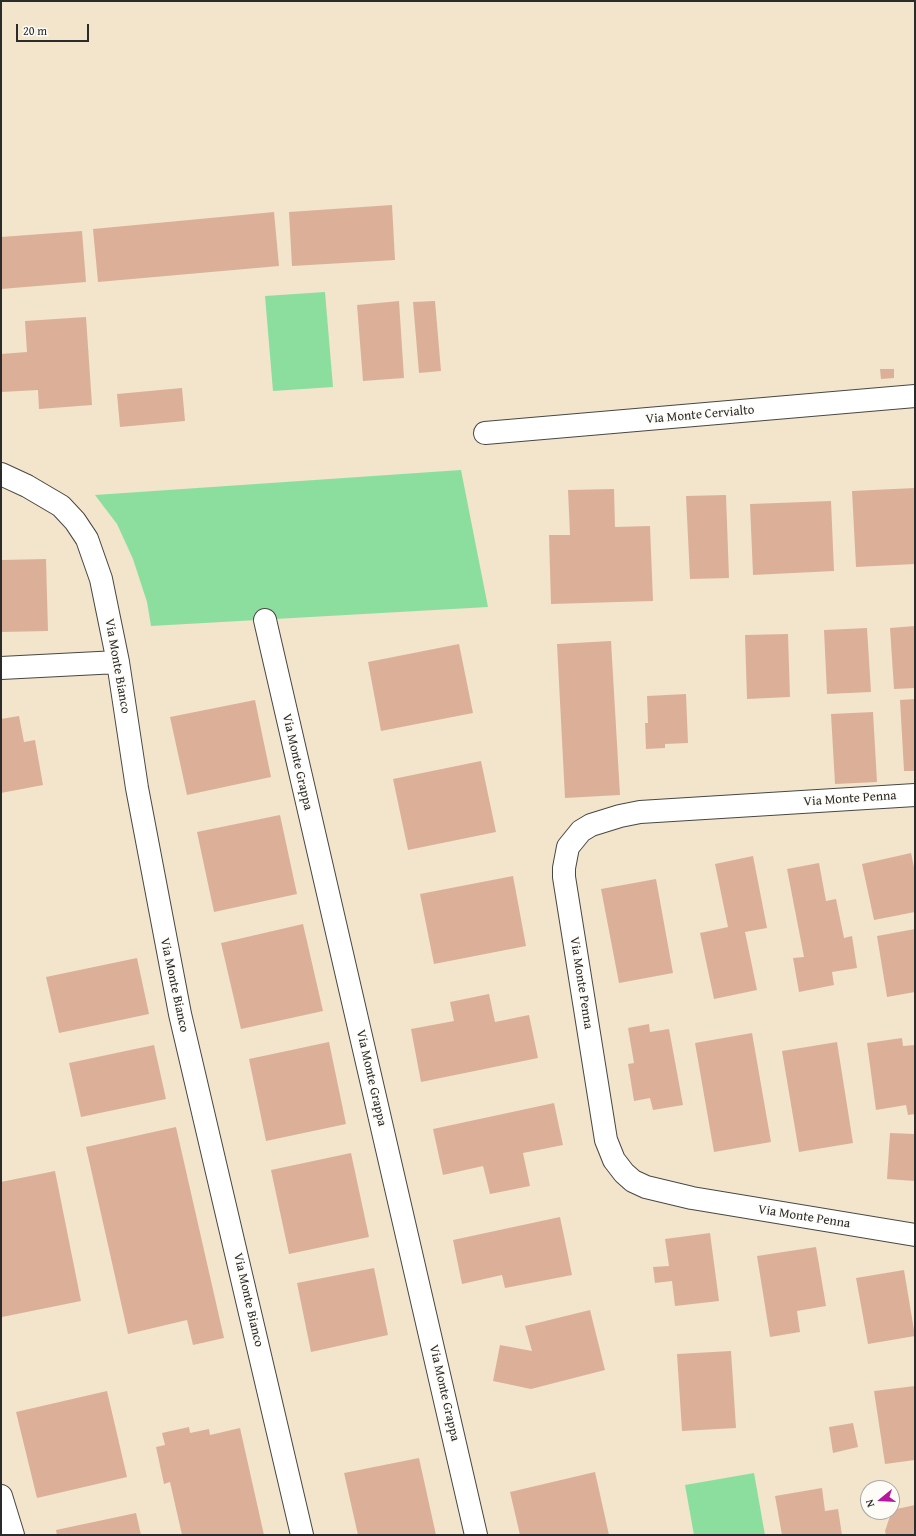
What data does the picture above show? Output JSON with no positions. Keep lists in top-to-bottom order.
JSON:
{
  "streets": {
    "street": [
      "Via Monte Cervialto",
      "Via Monte Bianco",
      "Via Monte Grappa",
      "Via Monte Penna"
    ]
  },
  "scale_bar": "20 m",
  "north": "left"
}
